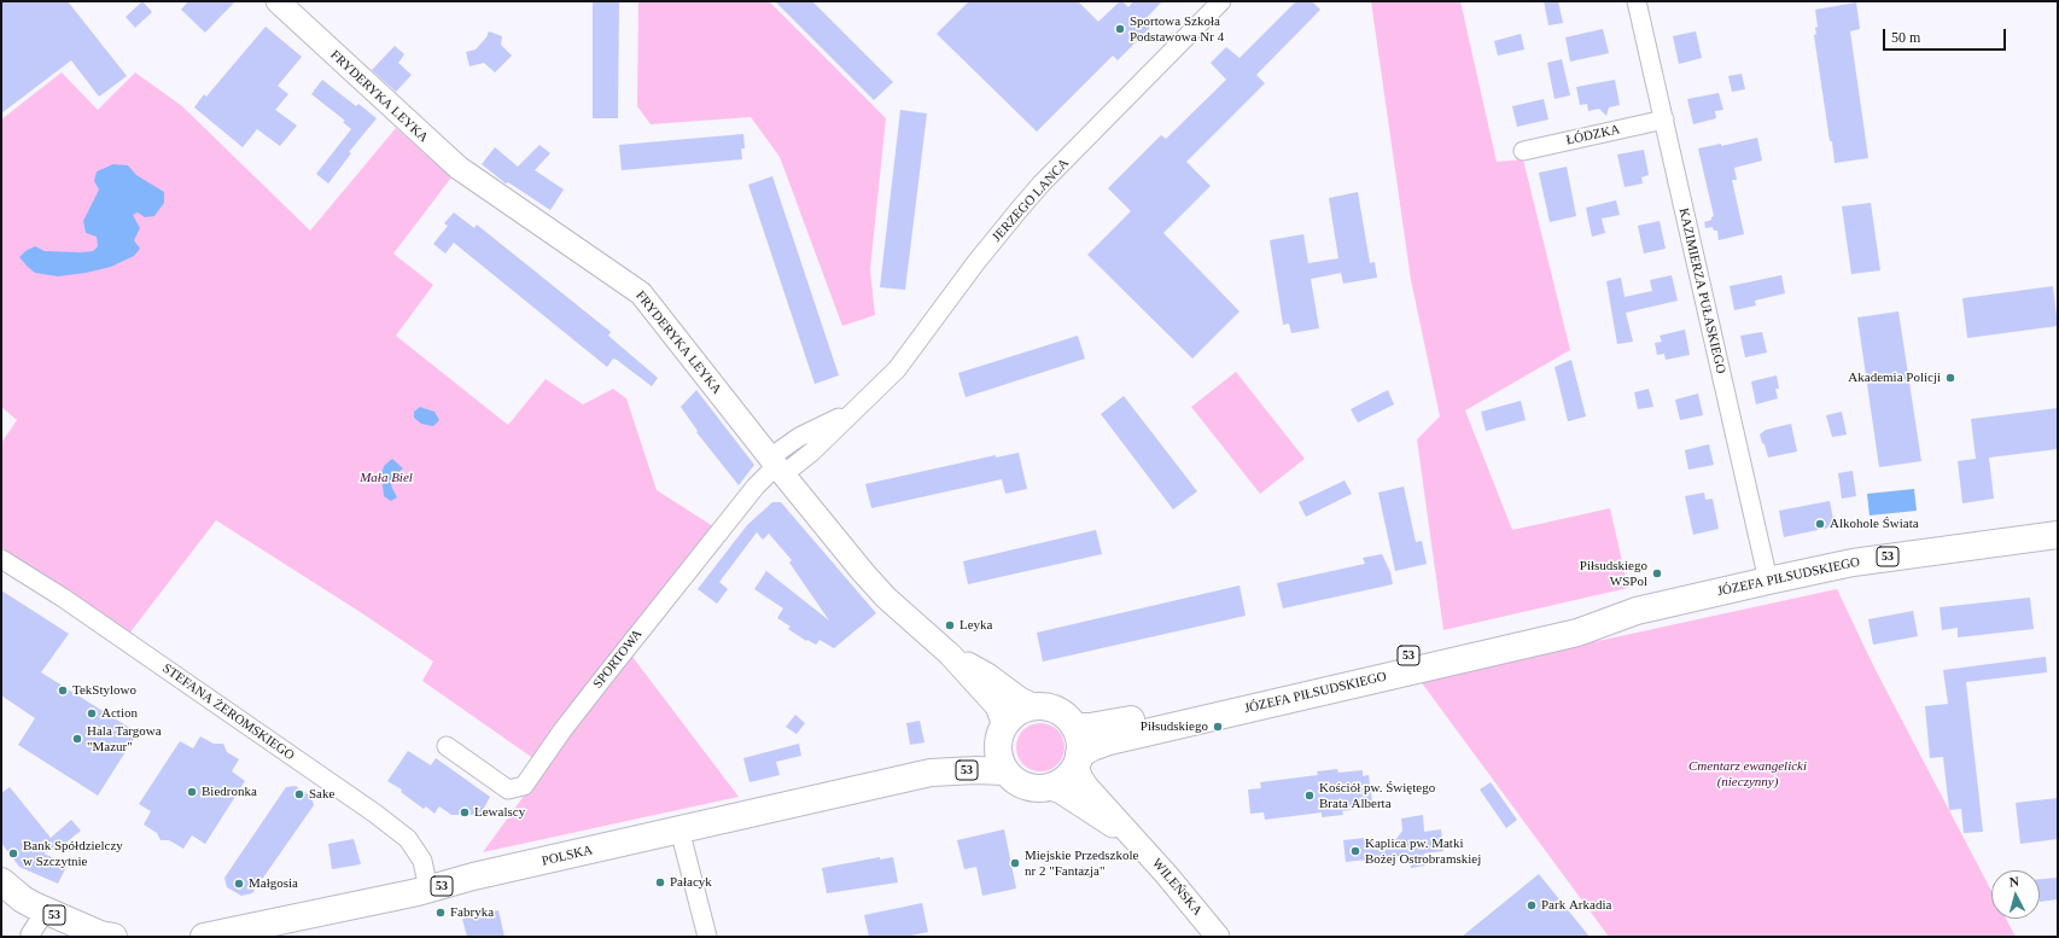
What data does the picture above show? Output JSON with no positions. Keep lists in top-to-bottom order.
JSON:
{
  "streets": {
    "main road": ["53", "JÓZEFA PIŁSUDSKIEGO", "POLSKA"],
    "street": [
      "FRYDERYKA LEYKA",
      "ŁÓDZKA",
      "JERZEGO LANCA",
      "KAZIMIERZA PUŁASKIEGO",
      "SPORTOWA",
      "STEFANA ŻEROMSKIEGO",
      "WILEŃSKA"
    ]
  },
  "crossings": [
    ["FRYDERYKA LEYKA", "JERZEGO LANCA"],
    ["FRYDERYKA LEYKA", "53"],
    ["FRYDERYKA LEYKA", "JÓZEFA PIŁSUDSKIEGO"],
    ["FRYDERYKA LEYKA", "SPORTOWA"],
    ["FRYDERYKA LEYKA", "POLSKA"],
    ["FRYDERYKA LEYKA", "WILEŃSKA"],
    ["ŁÓDZKA", "KAZIMIERZA PUŁASKIEGO"],
    ["JERZEGO LANCA", "SPORTOWA"],
    ["KAZIMIERZA PUŁASKIEGO", "JÓZEFA PIŁSUDSKIEGO"],
    ["53", "JÓZEFA PIŁSUDSKIEGO"],
    ["53", "POLSKA"],
    ["53", "WILEŃSKA"],
    ["JÓZEFA PIŁSUDSKIEGO", "POLSKA"],
    ["JÓZEFA PIŁSUDSKIEGO", "WILEŃSKA"],
    ["STEFANA ŻEROMSKIEGO", "POLSKA"],
    ["POLSKA", "WILEŃSKA"]
  ],
  "parks": ["Mała Biel", "Cmentarz ewangelicki (nieczynny)"],
  "places": [
    "Sportowa Szkoła Podstawowa Nr 4",
    "Akademia Policji",
    "Alkohole Świata",
    "Piłsudskiego WSPol",
    "Leyka",
    "TekStylowo",
    "Action",
    "Piłsudskiego",
    "Hala Targowa \"Mazur\"",
    "Biedronka",
    "Sake",
    "Kościół pw. Świętego Brata Alberta",
    "Lewalscy",
    "Kaplica pw. Matki Bożej Ostrobramskiej",
    "Bank Spółdzielczy w Szczytnie",
    "Miejskie Przedszkole nr 2 \"Fantazja\"",
    "Pałacyk",
    "Małgosia",
    "Park Arkadia",
    "Fabryka"
  ],
  "scale_bar": "50 m",
  "north": "top"
}
